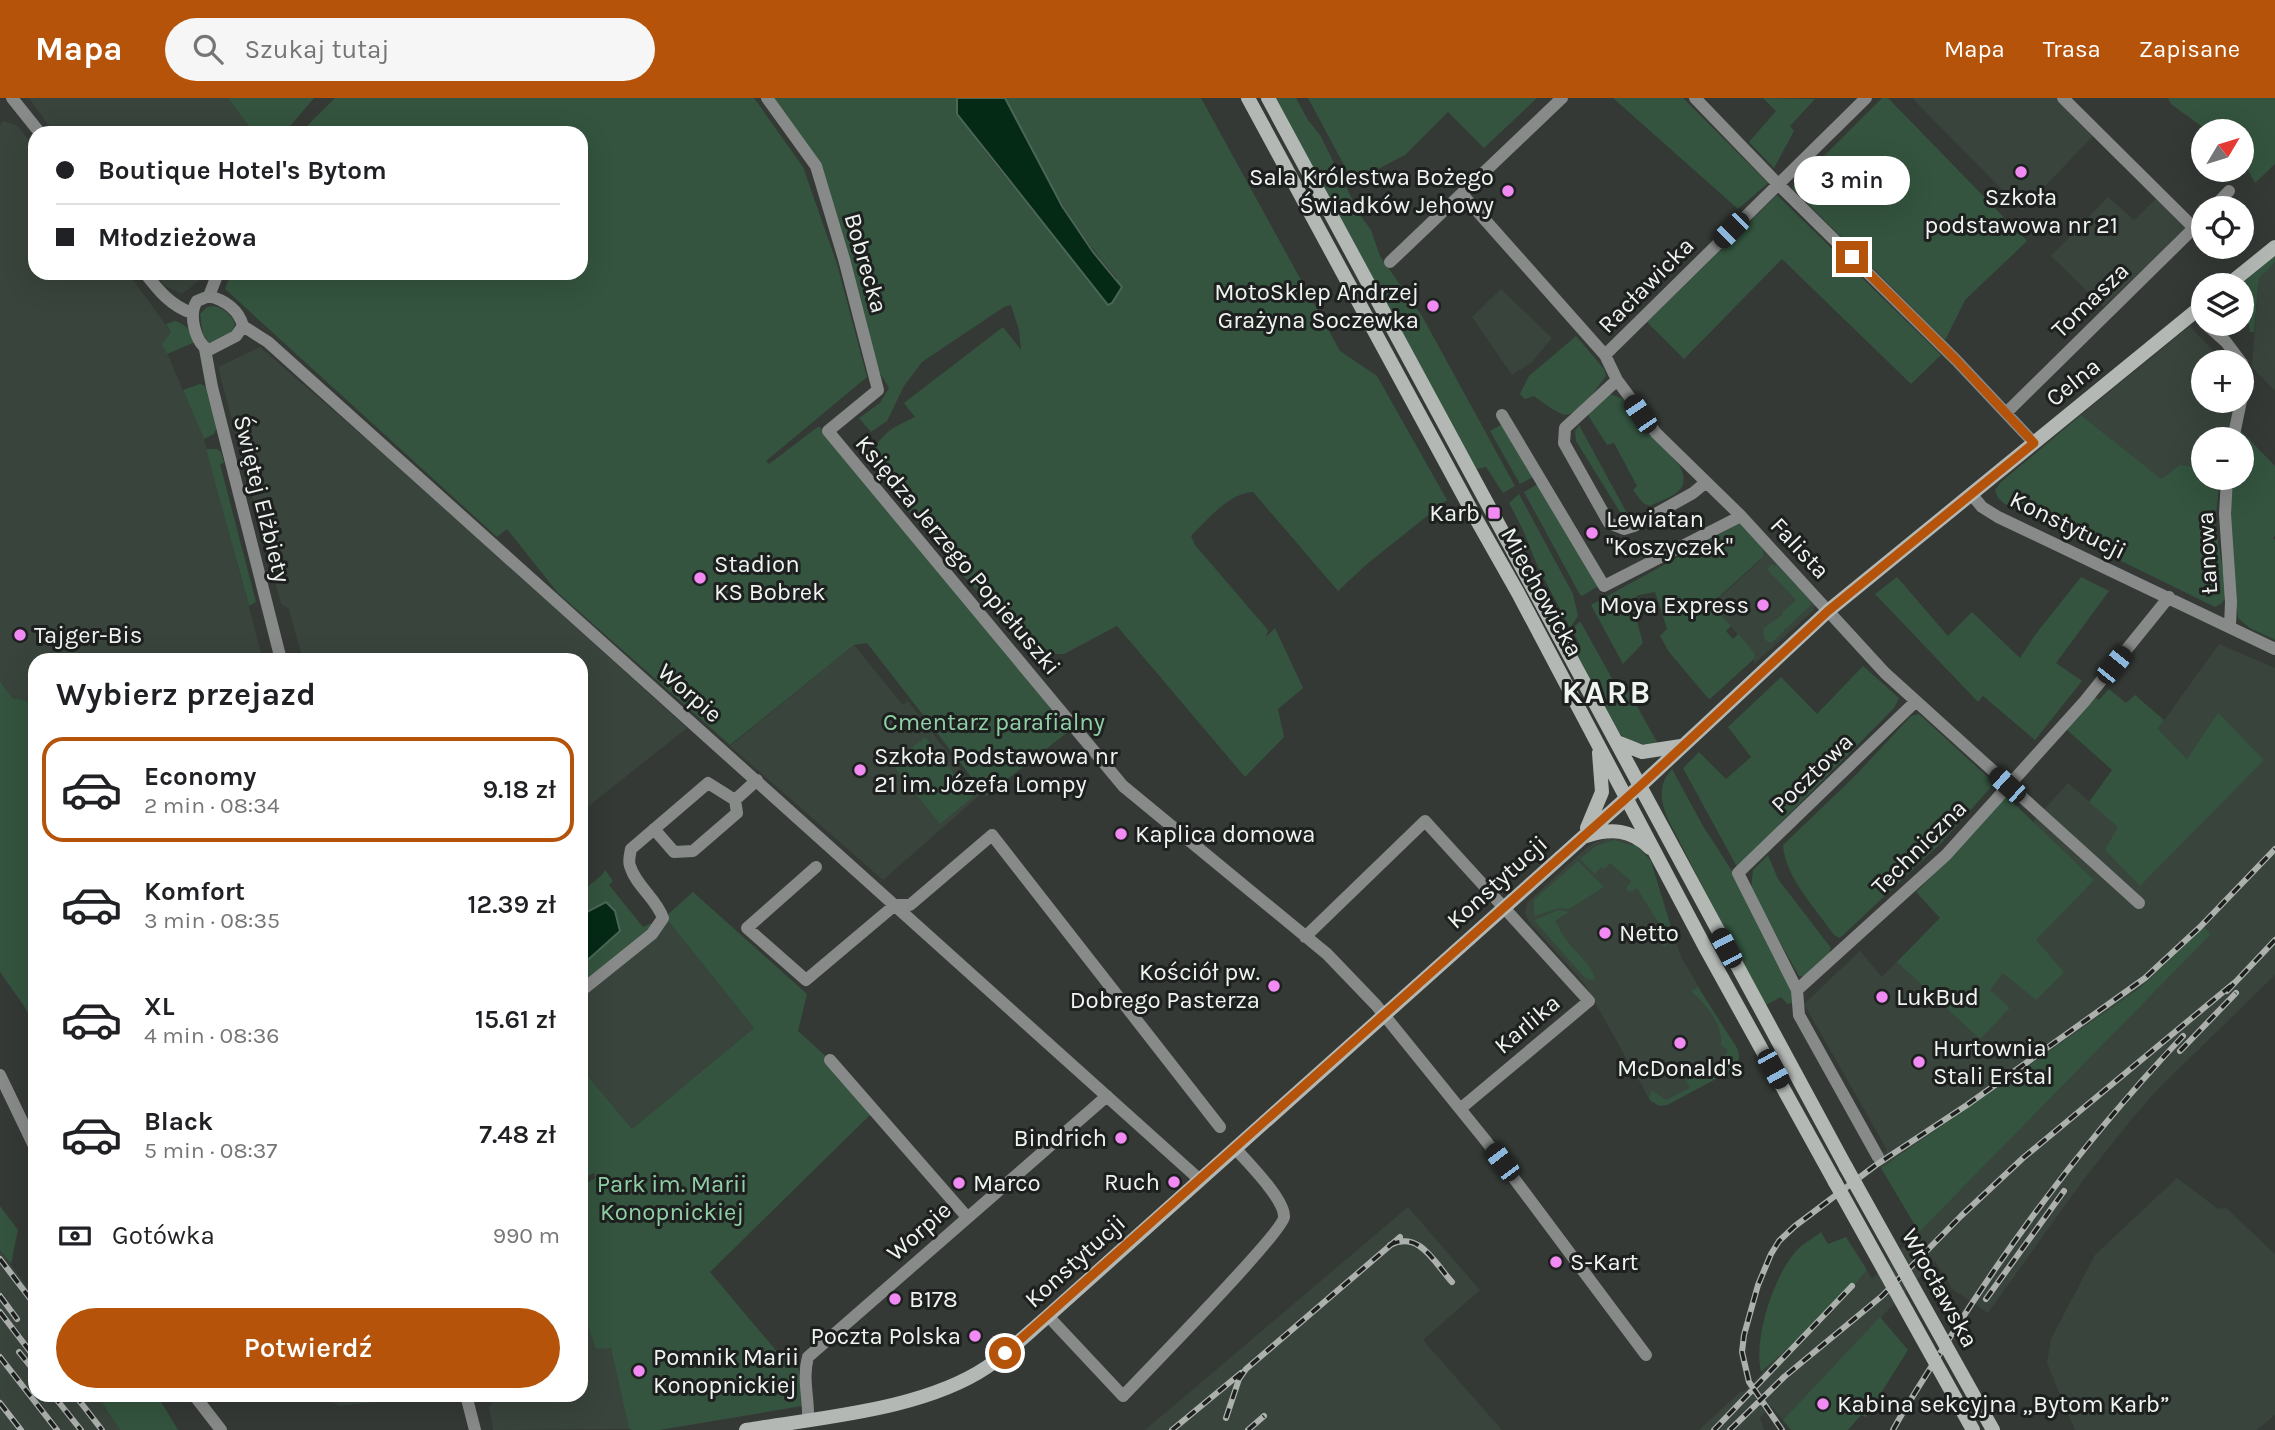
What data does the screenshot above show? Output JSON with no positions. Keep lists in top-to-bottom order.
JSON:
{
  "streets": {
    "main road": [
      "Celna",
      "Konstytucji",
      "Miechowicka",
      "Wrocławska"
    ],
    "street": [
      "Bobrecka",
      "Racławicka",
      "Tomasza",
      "Świętej Elżbiety",
      "Falista",
      "Łanowa",
      "Księdza Jerzego Popiełuszki",
      "Worpie",
      "Pocztowa",
      "Techniczna",
      "Karlika"
    ]
  },
  "crossings": [
    ["Bobrecka", "Księdza Jerzego Popiełuszki"],
    ["Racławicka", "Falista"],
    ["Celna", "Konstytucji"],
    ["Świętej Elżbiety", "Worpie"],
    ["Konstytucji", "Falista"],
    ["Konstytucji", "Łanowa"],
    ["Konstytucji", "Księdza Jerzego Popiełuszki"],
    ["Konstytucji", "Miechowicka"],
    ["Konstytucji", "Worpie"],
    ["Konstytucji", "Techniczna"],
    ["Konstytucji", "Karlika"],
    ["Falista", "Pocztowa"],
    ["Falista", "Techniczna"],
    ["Księdza Jerzego Popiełuszki", "Karlika"],
    ["Miechowicka", "Wrocławska"],
    ["Pocztowa", "Techniczna"]
  ],
  "districts": ["KARB"],
  "parks": ["Cmentarz parafialny", "Park im. Marii Konopnickiej"],
  "places": {
    "other": [
      "Szkoła podstawowa nr 21",
      "Sala Królestwa Bożego Świadków Jehowy",
      "MotoSklep Andrzej Grażyna Soczewka",
      "Lewiatan \"Koszyczek\"",
      "Stadion KS Bobrek",
      "Moya Express",
      "Tajger-Bis",
      "Szkoła Podstawowa nr 21 im. Józefa Lompy",
      "Kaplica domowa",
      "Netto",
      "Kościół pw. Dobrego Pasterza",
      "LukBud",
      "McDonald's",
      "Hurtownia Stali Erstal",
      "Bindrich",
      "Ruch",
      "Marco",
      "S-Kart",
      "B178",
      "Poczta Polska",
      "Pomnik Marii Konopnickiej",
      "Kabina sekcyjna „Bytom Karb”"
    ],
    "transit": ["Karb"]
  },
  "north": "top right",
  "page": {
    "header": "Mapa",
    "search": "Szukaj tutaj",
    "nav": ["Mapa", "Trasa", "Zapisane"],
    "map_buttons": ["+", "−"],
    "banner": ["Boutique Hotel's Bytom", "Młodzieżowa"],
    "bubble": "3 min",
    "heading": "Wybierz przejazd",
    "list": [
      {
        "name": "Economy",
        "note": "2 min · 08:34",
        "value": "9.18 zł"
      },
      {
        "name": "Komfort",
        "note": "3 min · 08:35",
        "value": "12.39 zł"
      },
      {
        "name": "XL",
        "note": "4 min · 08:36",
        "value": "15.61 zł"
      },
      {
        "name": "Black",
        "note": "5 min · 08:37",
        "value": "7.48 zł"
      }
    ],
    "pay": ["Gotówka", "990 m"],
    "buttons": "Potwierdź"
  }
}
